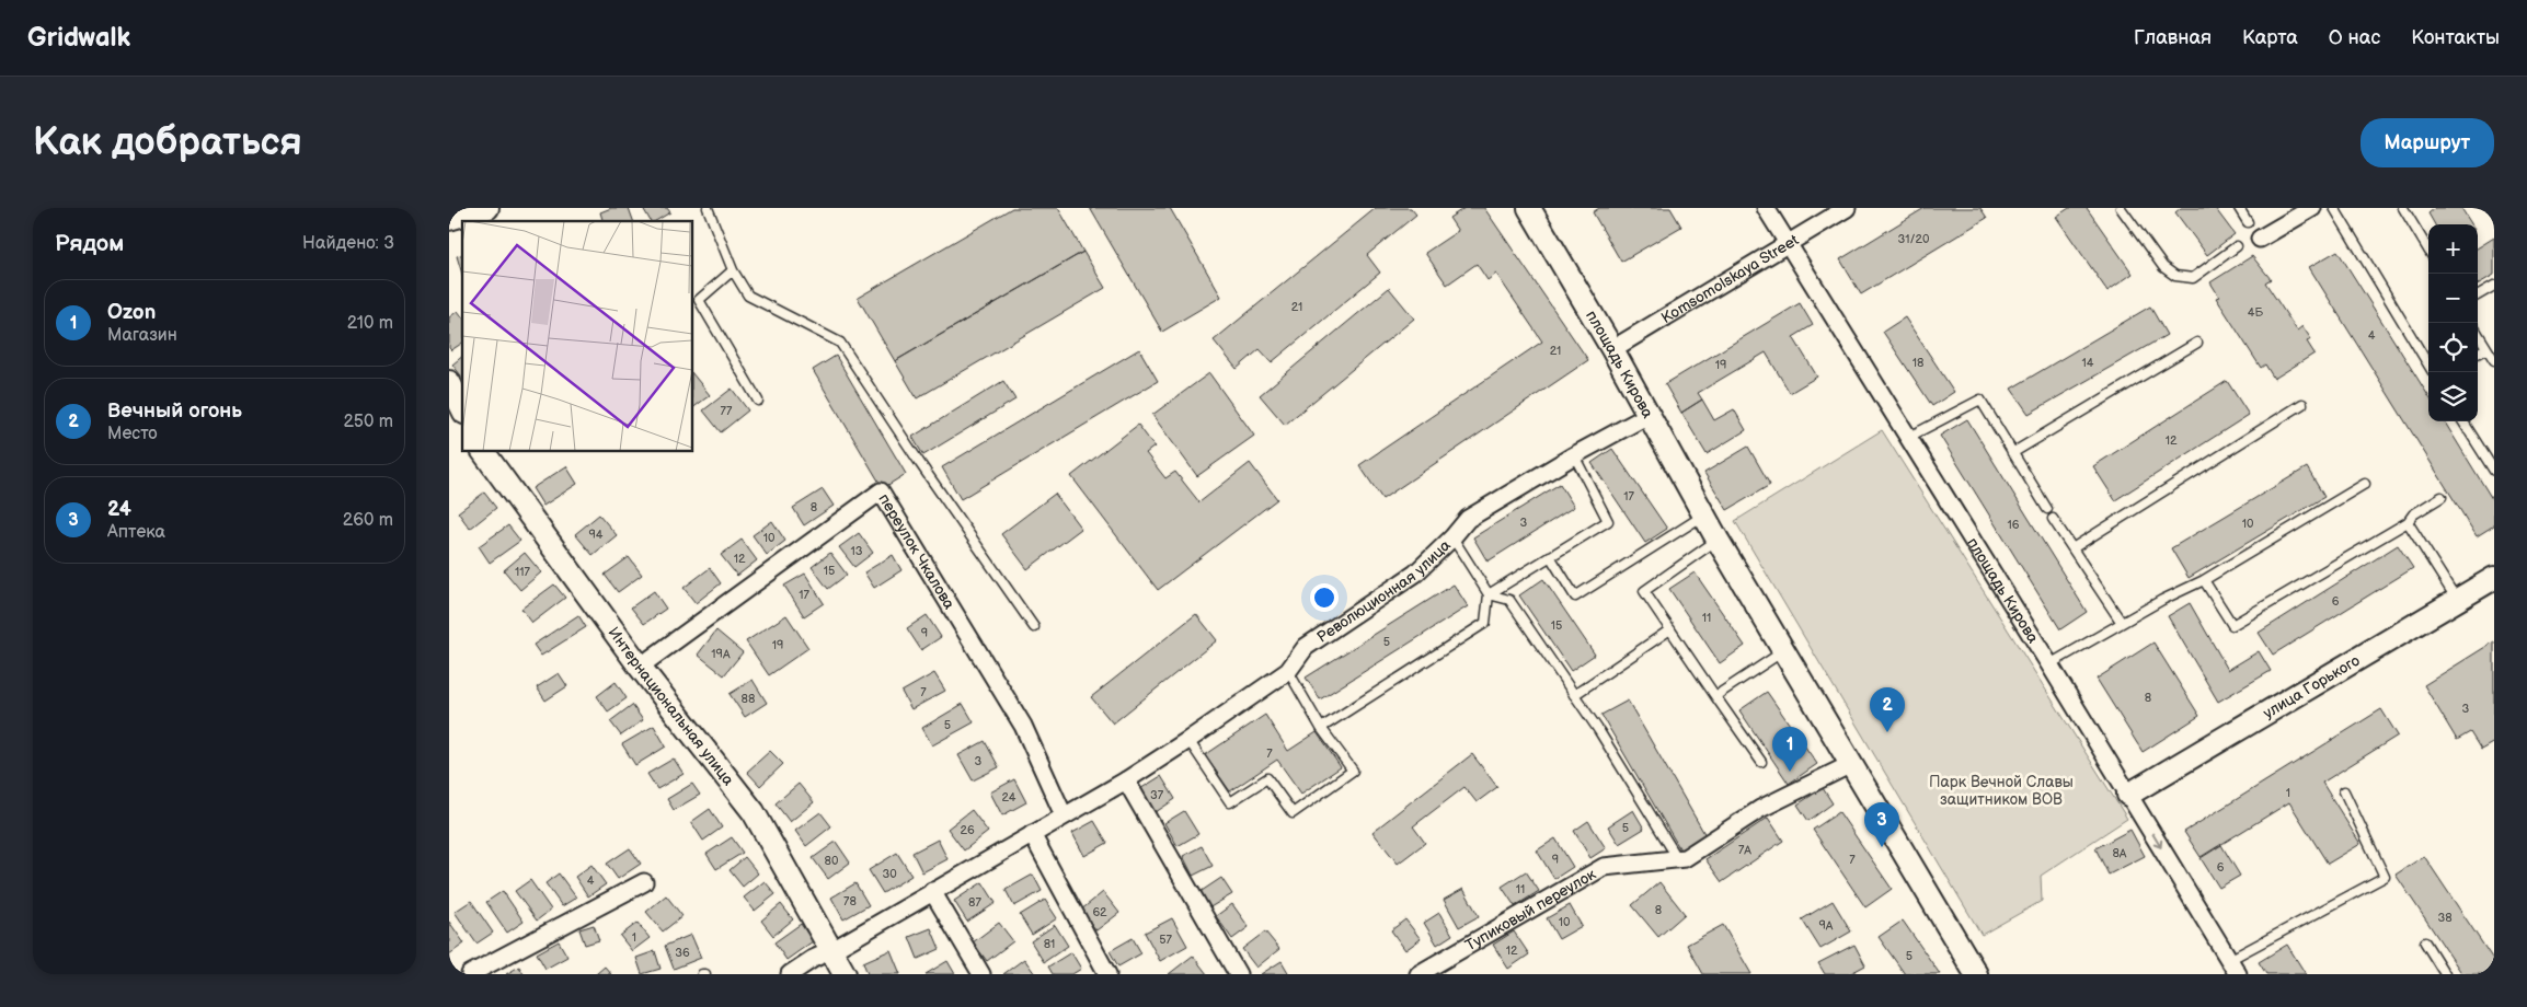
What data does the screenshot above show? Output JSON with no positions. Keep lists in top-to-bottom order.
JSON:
{
  "streets": {
    "street": [
      "Komsomolskaya Street",
      "площадь Кирова",
      "переулок Чкалова",
      "Революционная улица",
      "улица Горького",
      "Интернациональная улица",
      "Тупиковый переулок"
    ]
  },
  "crossings": [
    ["Komsomolskaya Street", "площадь Кирова"],
    ["площадь Кирова", "Революционная улица"],
    ["площадь Кирова", "улица Горького"],
    ["площадь Кирова", "Тупиковый переулок"],
    ["переулок Чкалова", "Революционная улица"],
    ["переулок Чкалова", "Интернациональная улица"],
    ["Революционная улица", "Интернациональная улица"]
  ],
  "parks": ["Парк Вечной Славы защитником ВОВ"],
  "house_numbers": [
    "31/20",
    "21",
    "4Б",
    "4",
    "21",
    "18",
    "14",
    "19",
    "77",
    "12",
    "17",
    "8",
    "3",
    "10",
    "16",
    "94",
    "10",
    "13",
    "12",
    "15",
    "117",
    "17",
    "6",
    "11",
    "15",
    "9",
    "5",
    "19",
    "19А",
    "7",
    "8",
    "88",
    "3",
    "5",
    "7",
    "3",
    "1",
    "37",
    "24",
    "5",
    "26",
    "7А",
    "8А",
    "9",
    "7",
    "80",
    "6",
    "30",
    "4",
    "11",
    "78",
    "87",
    "8",
    "62",
    "38",
    "10",
    "9А",
    "1",
    "57",
    "81",
    "12",
    "36",
    "5"
  ],
  "page": {
    "header": "Gridwalk",
    "nav": [
      "Главная",
      "Карта",
      "О нас",
      "Контакты"
    ],
    "buttons": "Маршрут",
    "title": "Как добраться",
    "heading": ["Рядом", "Найдено: 3"],
    "map_buttons": ["+", "−"],
    "list": [
      {
        "mark": "1",
        "name": "Ozon",
        "note": "Магазин",
        "value": "210 m"
      },
      {
        "mark": "2",
        "name": "Вечный огонь",
        "note": "Место",
        "value": "250 m"
      },
      {
        "mark": "3",
        "name": "24",
        "note": "Аптека",
        "value": "260 m"
      }
    ],
    "pins": ["2", "1", "3"]
  }
}
